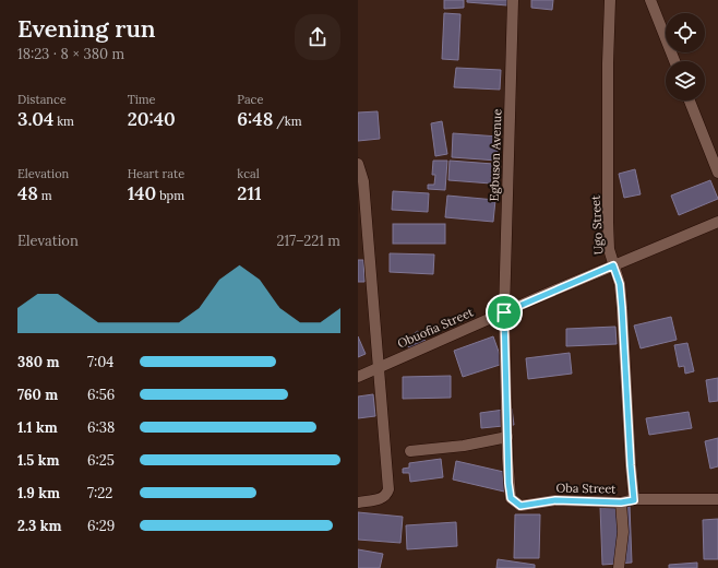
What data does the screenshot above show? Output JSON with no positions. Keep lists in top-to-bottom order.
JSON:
{
  "streets": {
    "street": [
      "Egbuson Avenue",
      "Ugo Street",
      "Obuofia Street",
      "Oba Street"
    ]
  },
  "crossings": [
    ["Egbuson Avenue", "Obuofia Street"],
    ["Egbuson Avenue", "Oba Street"],
    ["Ugo Street", "Obuofia Street"],
    ["Ugo Street", "Oba Street"],
    ["Obuofia Street", "Oba Street"]
  ],
  "page": {
    "heading": ["Evening run", "18:23 · 8 × 380 m"],
    "stats": [
      ["Distance", "3.04 km"],
      ["Time", "20:40"],
      ["Pace", "6:48 /km"],
      ["Elevation", "48 m"],
      ["Heart rate", "140 bpm"],
      ["kcal", "211"]
    ],
    "chart": ["Elevation", "217–221 m"],
    "list": [
      {
        "name": "380 m",
        "note": "7:04"
      },
      {
        "name": "760 m",
        "note": "6:56"
      },
      {
        "name": "1.1 km",
        "note": "6:38"
      },
      {
        "name": "1.5 km",
        "note": "6:25"
      },
      {
        "name": "1.9 km",
        "note": "7:22"
      },
      {
        "name": "2.3 km",
        "note": "6:29"
      }
    ]
  }
}
